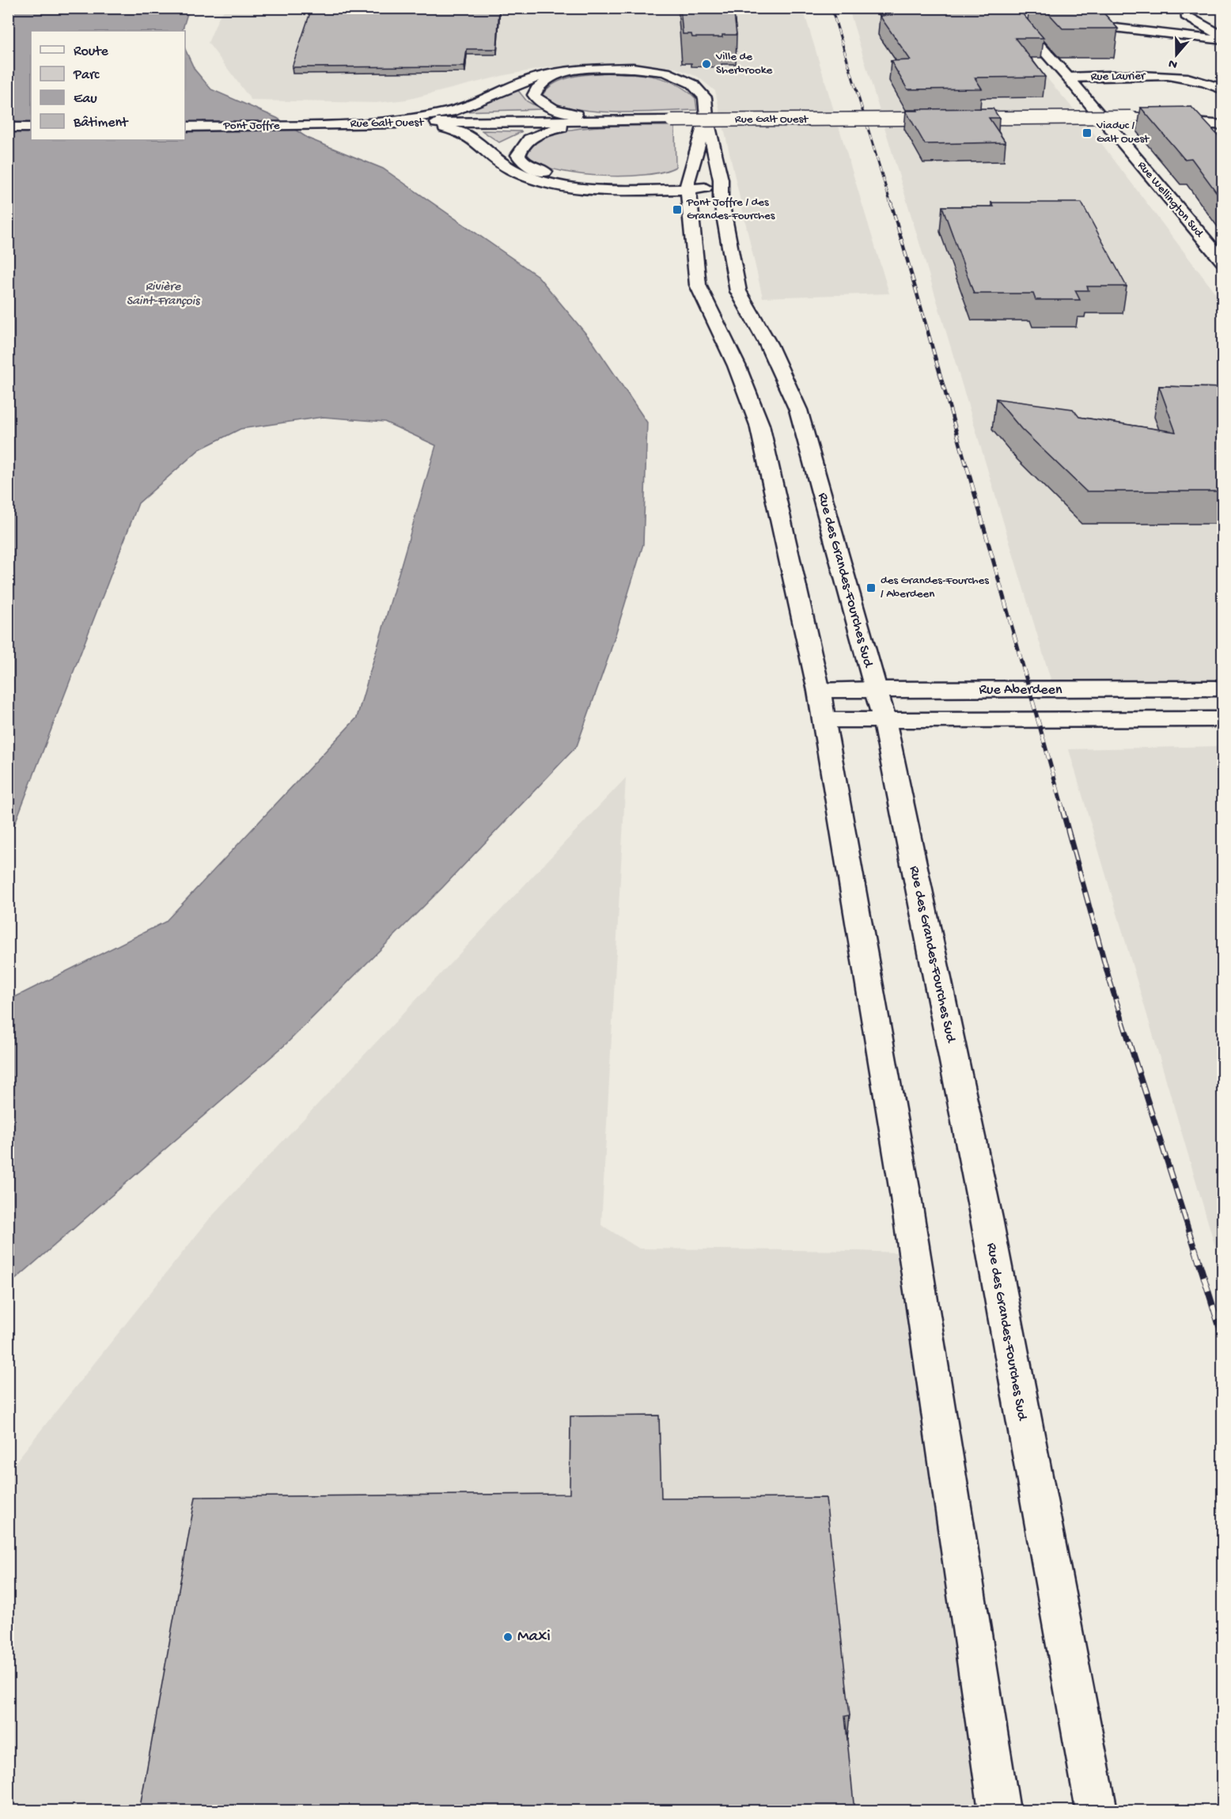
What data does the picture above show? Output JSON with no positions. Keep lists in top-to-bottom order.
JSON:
{
  "streets": {
    "main road": [
      "Rue Laurier",
      "Rue Galt Ouest",
      "Pont Joffre",
      "Rue Wellington Sud",
      "Rue des Grandes-Fourches Sud",
      "Rue Aberdeen"
    ]
  },
  "crossings": [
    ["Rue Laurier", "Rue Wellington Sud"],
    ["Rue Galt Ouest", "Pont Joffre"],
    ["Rue Galt Ouest", "Rue des Grandes-Fourches Sud"],
    ["Rue des Grandes-Fourches Sud", "Rue Aberdeen"]
  ],
  "water": ["Rivière Saint-François"],
  "places": {
    "other": ["Ville de Sherbrooke", "Maxi"],
    "transit": ["Viaduc / Galt Ouest", "Pont Joffre / des Grandes-Fourches", "des Grandes-Fourches / Aberdeen"]
  },
  "legend": [
    "Route",
    "Parc",
    "Eau",
    "Bâtiment"
  ],
  "north": "bottom"
}
